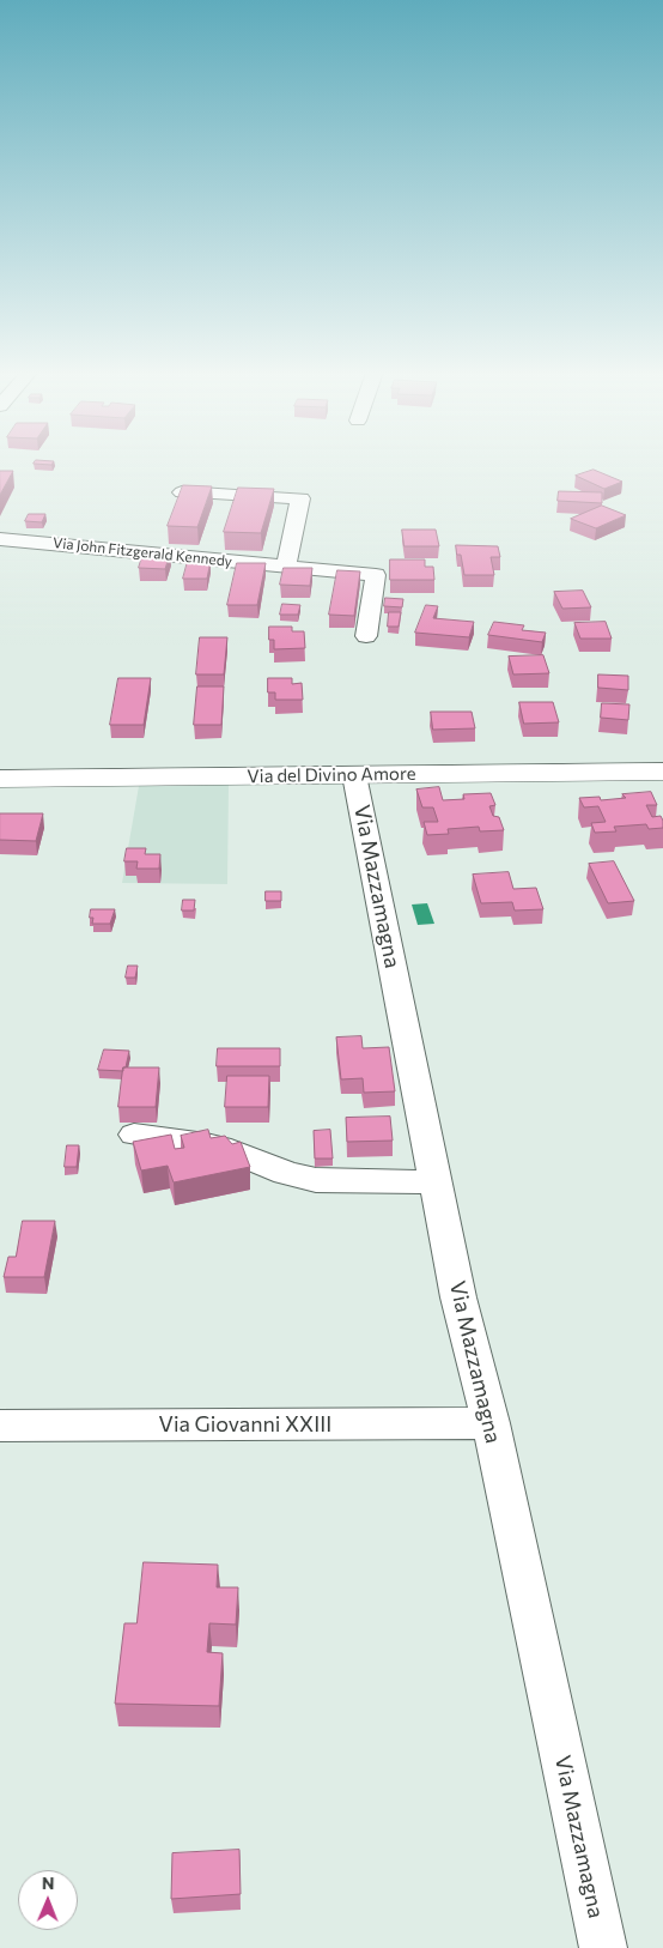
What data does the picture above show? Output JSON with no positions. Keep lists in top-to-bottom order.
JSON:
{
  "streets": {
    "main road": ["Via del Divino Amore"],
    "street": ["Via John Fitzgerald Kennedy", "Via Mazzamagna", "Via Giovanni XXIII"]
  },
  "crossings": [
    ["Via del Divino Amore", "Via Mazzamagna"],
    ["Via Mazzamagna", "Via Giovanni XXIII"]
  ],
  "north": "top"
}
